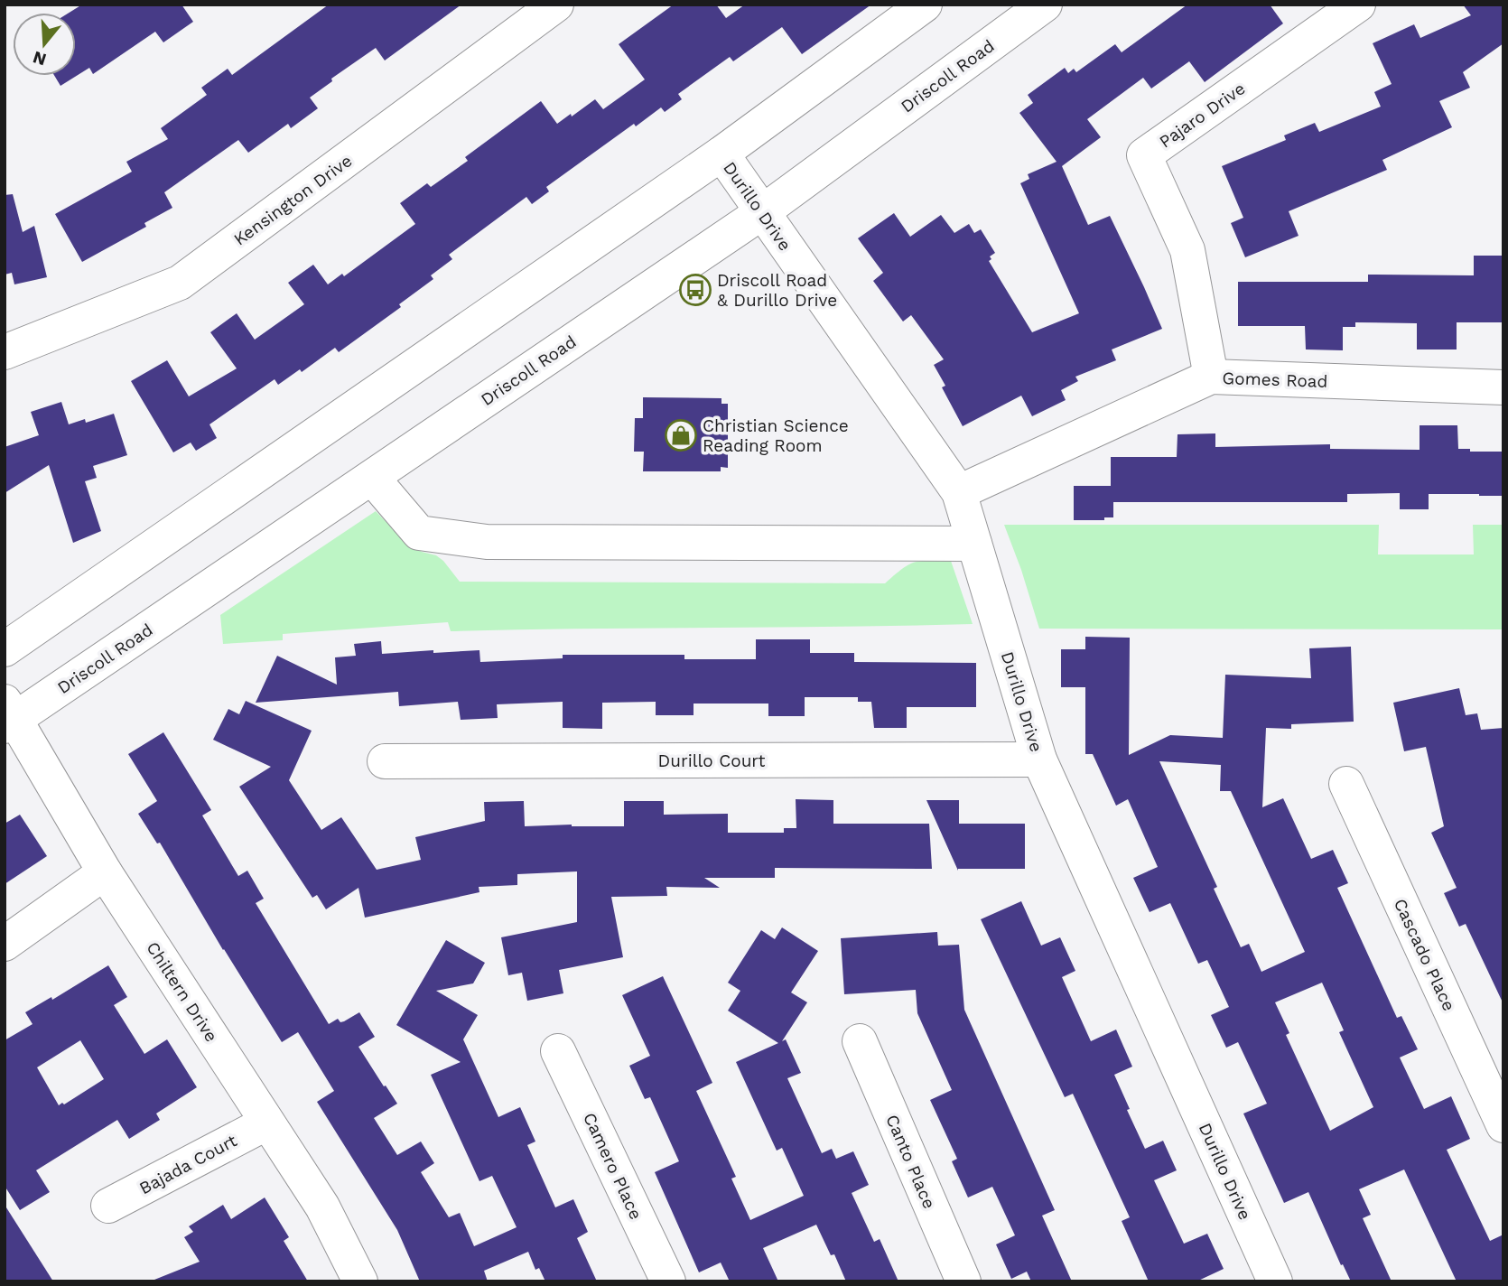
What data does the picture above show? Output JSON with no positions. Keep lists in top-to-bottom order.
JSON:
{
  "streets": {
    "street": [
      "Driscoll Road",
      "Pajaro Drive",
      "Kensington Drive",
      "Durillo Drive",
      "Gomes Road",
      "Durillo Court",
      "Cascado Place",
      "Chiltern Drive",
      "Canto Place",
      "Bajada Court",
      "Camero Place"
    ]
  },
  "crossings": [
    ["Driscoll Road", "Durillo Drive"],
    ["Driscoll Road", "Chiltern Drive"],
    ["Pajaro Drive", "Gomes Road"],
    ["Durillo Drive", "Gomes Road"],
    ["Durillo Drive", "Durillo Court"],
    ["Chiltern Drive", "Bajada Court"]
  ],
  "places": {
    "bus stop": ["Driscoll Road & Durillo Drive"],
    "shop": ["Christian Science Reading Room"]
  },
  "north": "bottom"
}
